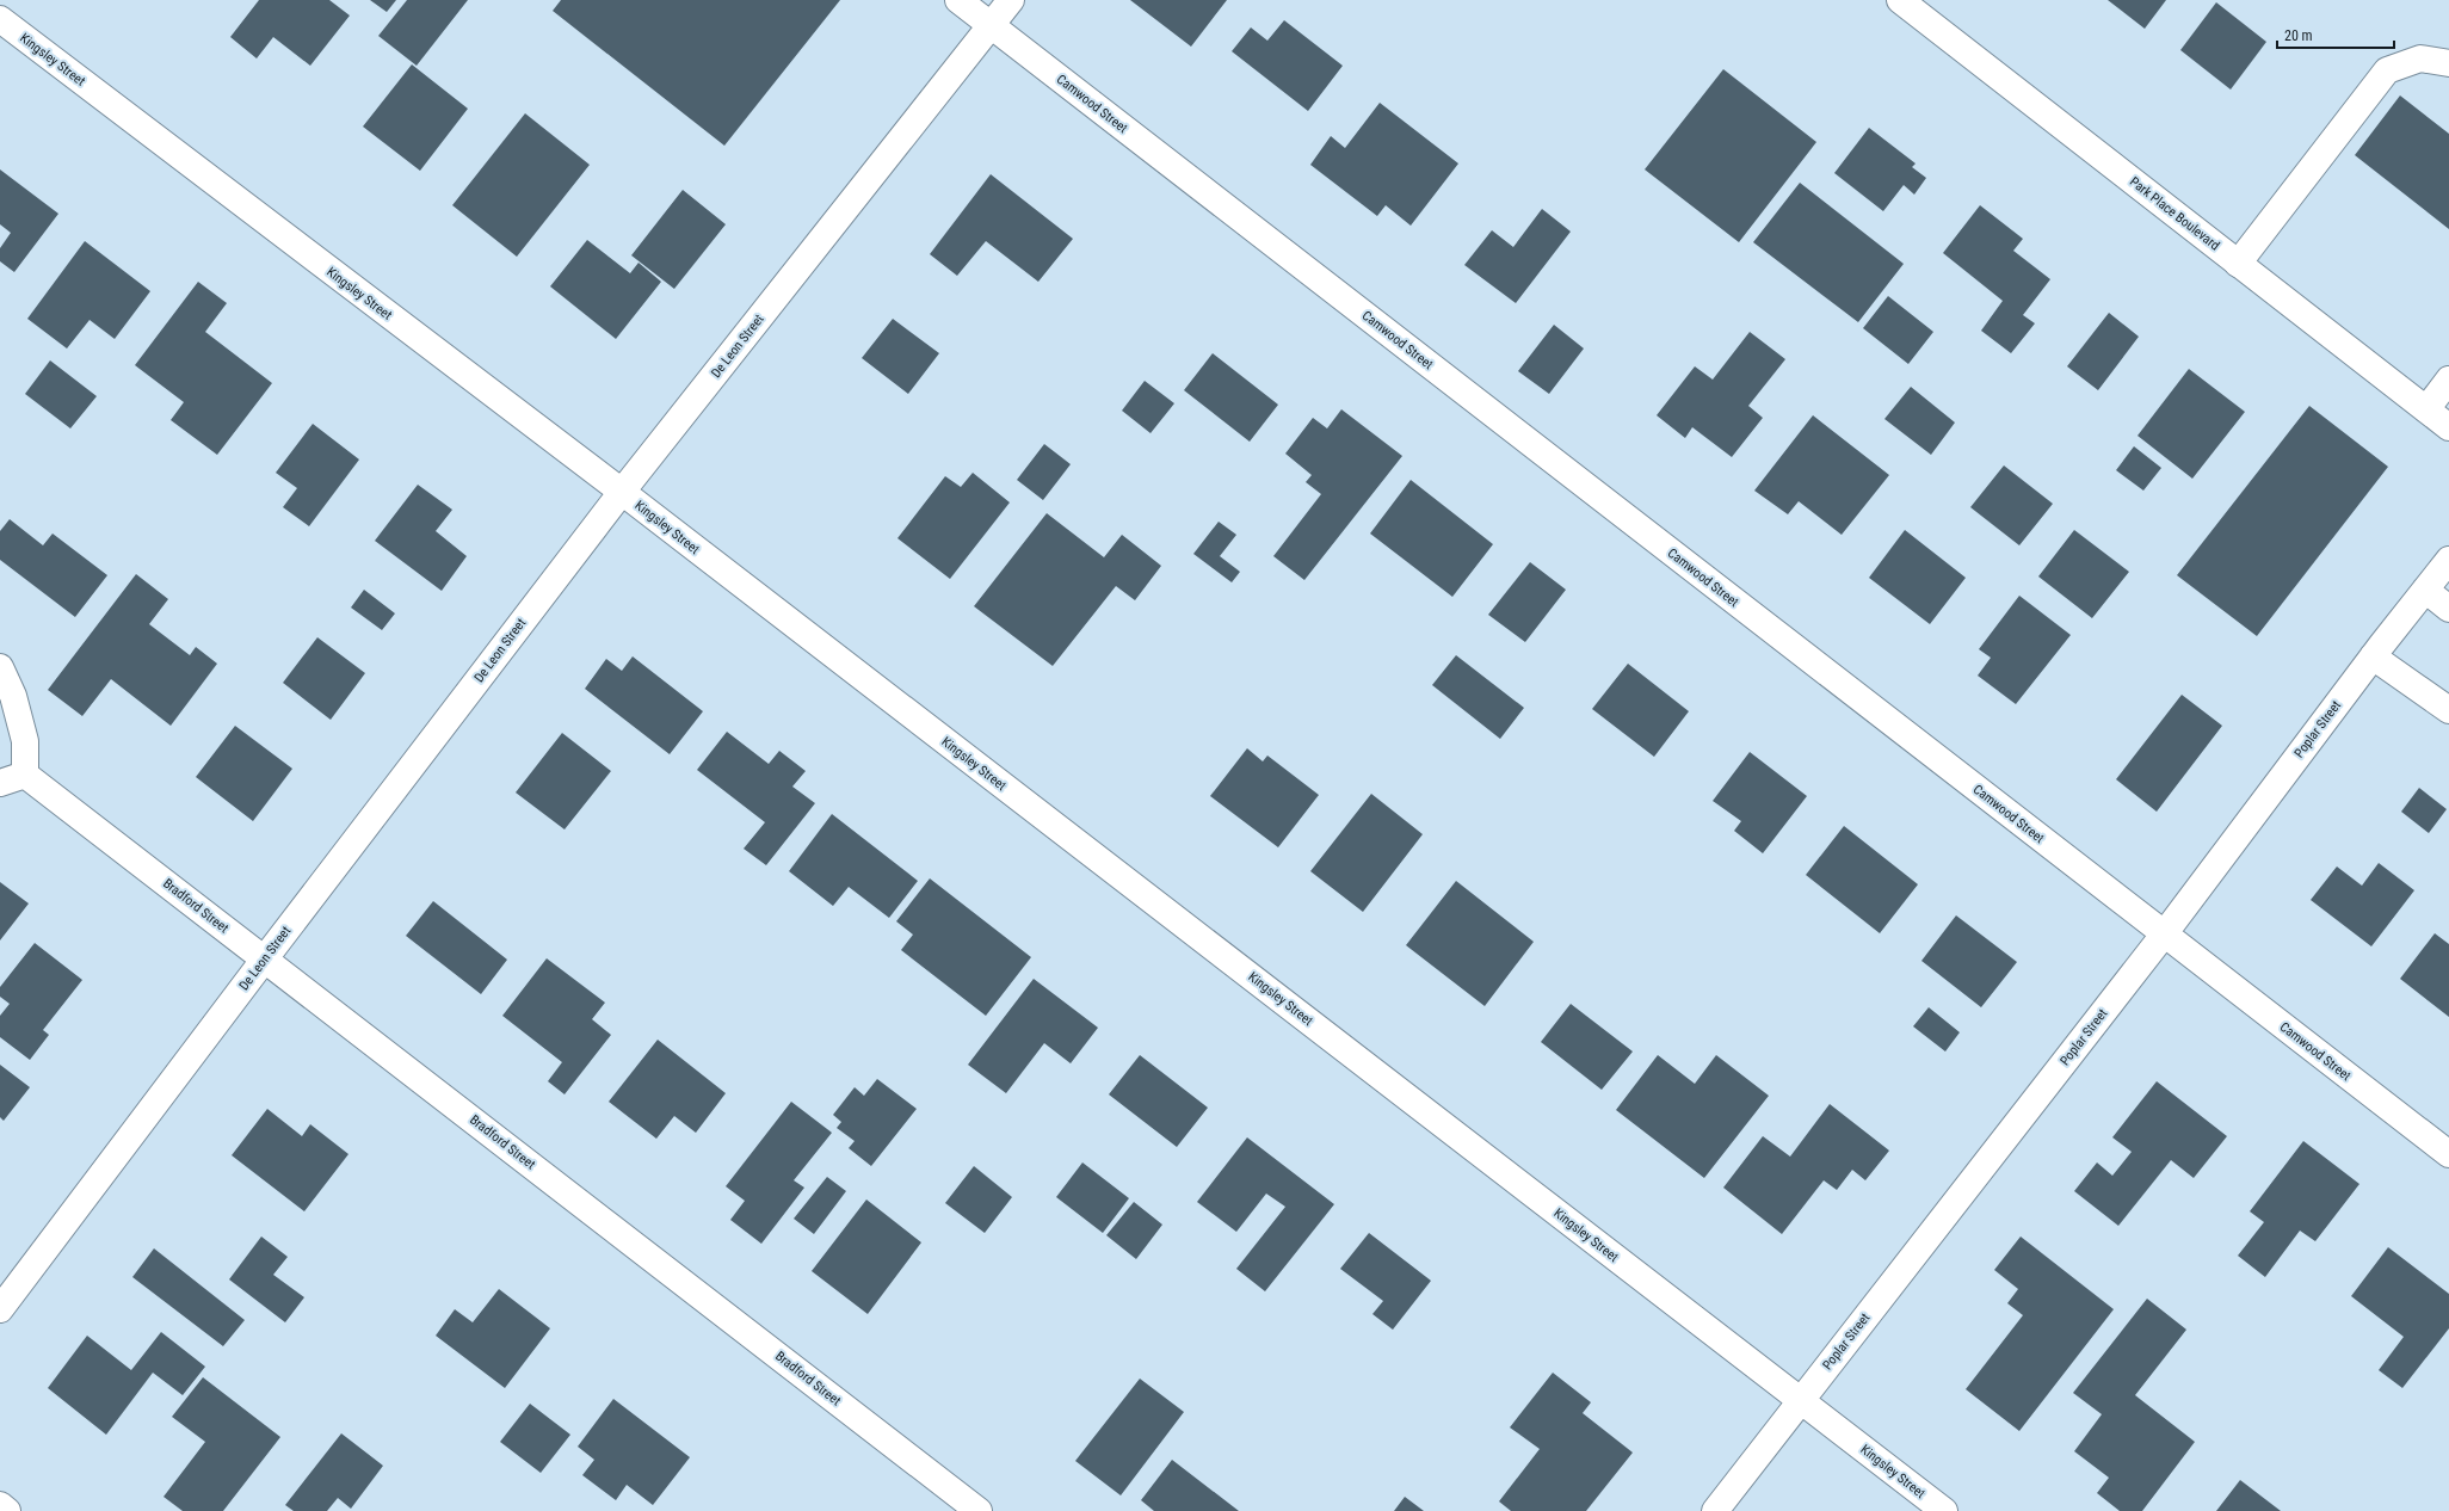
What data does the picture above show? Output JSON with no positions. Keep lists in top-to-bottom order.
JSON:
{
  "streets": {
    "street": [
      "Kingsley Street",
      "Camwood Street",
      "Park Place Boulevard",
      "De Leon Street",
      "Poplar Street",
      "Bradford Street"
    ]
  },
  "crossings": [
    ["Kingsley Street", "De Leon Street"],
    ["Kingsley Street", "Poplar Street"],
    ["Camwood Street", "De Leon Street"],
    ["Camwood Street", "Poplar Street"],
    ["De Leon Street", "Bradford Street"]
  ],
  "scale_bar": "20 m"
}
